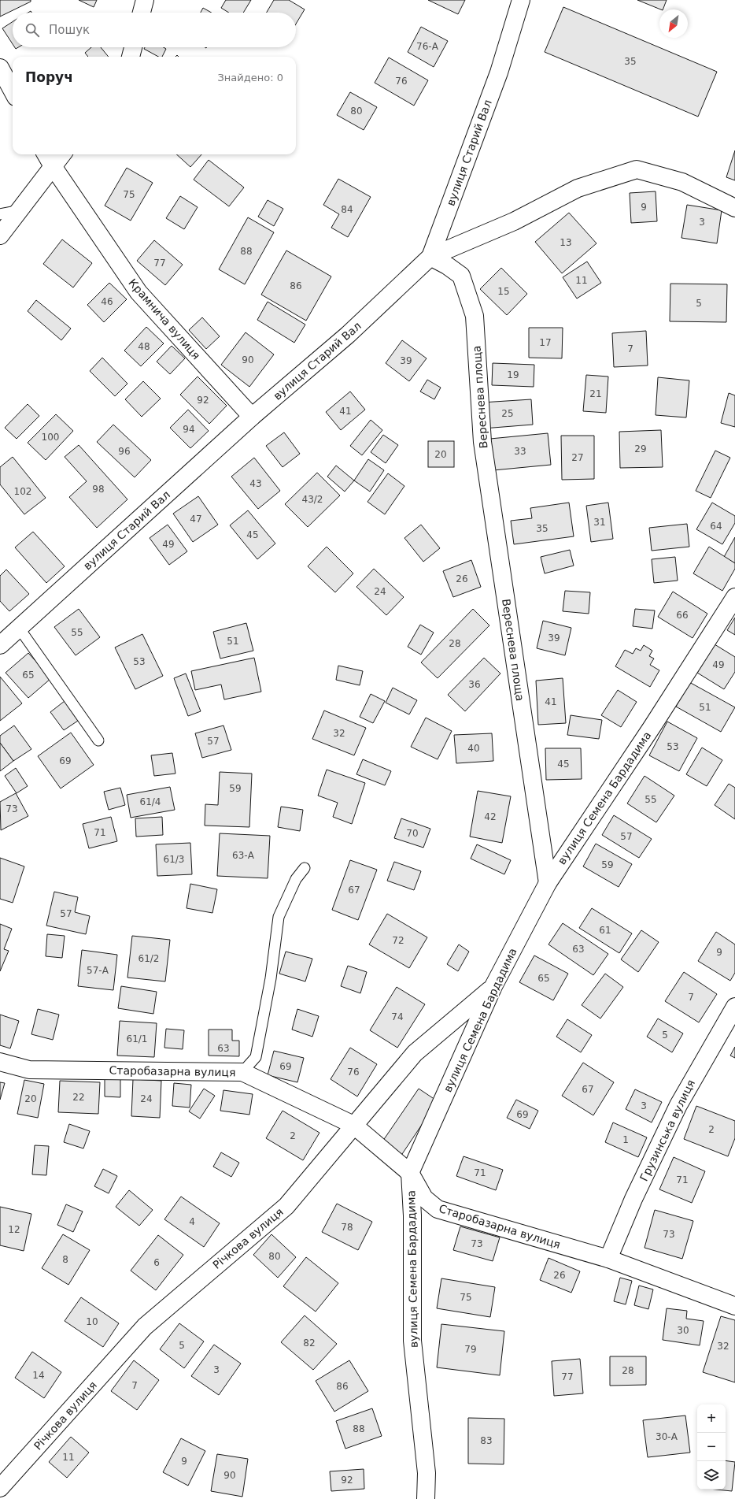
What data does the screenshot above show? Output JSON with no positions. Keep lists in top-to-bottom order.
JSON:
{
  "streets": {
    "street": [
      "вулиця Старий Вал",
      "Крамнича вулиця",
      "Вереснева площа",
      "вулиця Семена Бардадима",
      "Старобазарна вулиця",
      "Грузинська вулиця",
      "Річкова вулиця"
    ]
  },
  "crossings": [
    ["вулиця Старий Вал", "Крамнича вулиця"],
    ["вулиця Старий Вал", "Вереснева площа"],
    ["Вереснева площа", "вулиця Семена Бардадима"],
    ["вулиця Семена Бардадима", "Старобазарна вулиця"],
    ["вулиця Семена Бардадима", "Річкова вулиця"],
    ["Старобазарна вулиця", "Грузинська вулиця"],
    ["Старобазарна вулиця", "Річкова вулиця"]
  ],
  "house_numbers": [
    "76-А",
    "35",
    "76",
    "80",
    "75",
    "9",
    "84",
    "3",
    "13",
    "88",
    "77",
    "11",
    "86",
    "15",
    "46",
    "5",
    "17",
    "48",
    "7",
    "90",
    "39",
    "19",
    "21",
    "92",
    "41",
    "25",
    "94",
    "100",
    "29",
    "96",
    "33",
    "20",
    "27",
    "43",
    "98",
    "102",
    "43/2",
    "47",
    "31",
    "64",
    "35",
    "45",
    "49",
    "26",
    "24",
    "66",
    "55",
    "39",
    "51",
    "28",
    "53",
    "49",
    "65",
    "36",
    "41",
    "51",
    "32",
    "57",
    "53",
    "40",
    "69",
    "45",
    "59",
    "55",
    "61/4",
    "73",
    "42",
    "71",
    "70",
    "57",
    "63-А",
    "61/3",
    "59",
    "67",
    "57",
    "61",
    "72",
    "63",
    "9",
    "61/2",
    "57-А",
    "65",
    "7",
    "74",
    "5",
    "61/1",
    "63",
    "69",
    "76",
    "67",
    "22",
    "20",
    "24",
    "3",
    "69",
    "2",
    "2",
    "1",
    "71",
    "71",
    "4",
    "78",
    "12",
    "73",
    "73",
    "80",
    "8",
    "6",
    "26",
    "75",
    "10",
    "30",
    "82",
    "5",
    "32",
    "79",
    "3",
    "28",
    "14",
    "77",
    "7",
    "86",
    "88",
    "30-А",
    "83",
    "11",
    "9",
    "90",
    "92"
  ],
  "north": "bottom left",
  "page": {
    "search": "Пошук",
    "heading": ["Поруч", "Знайдено: 0"],
    "map_buttons": ["+", "−"]
  }
}
